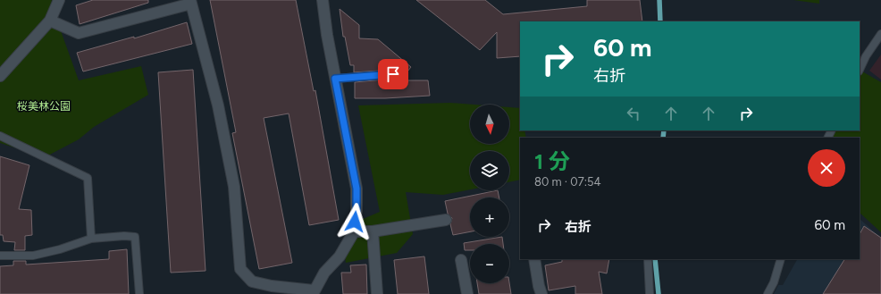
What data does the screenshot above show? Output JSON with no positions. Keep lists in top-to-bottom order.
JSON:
{
  "parks": ["桜美林公園"],
  "north": "bottom",
  "page": {
    "turn": ["60 m", "右折"],
    "map_buttons": ["+", "−"],
    "heading": ["1 分", "80 m · 07:54"],
    "list": [
      {
        "name": "右折",
        "value": "60 m"
      }
    ]
  }
}
